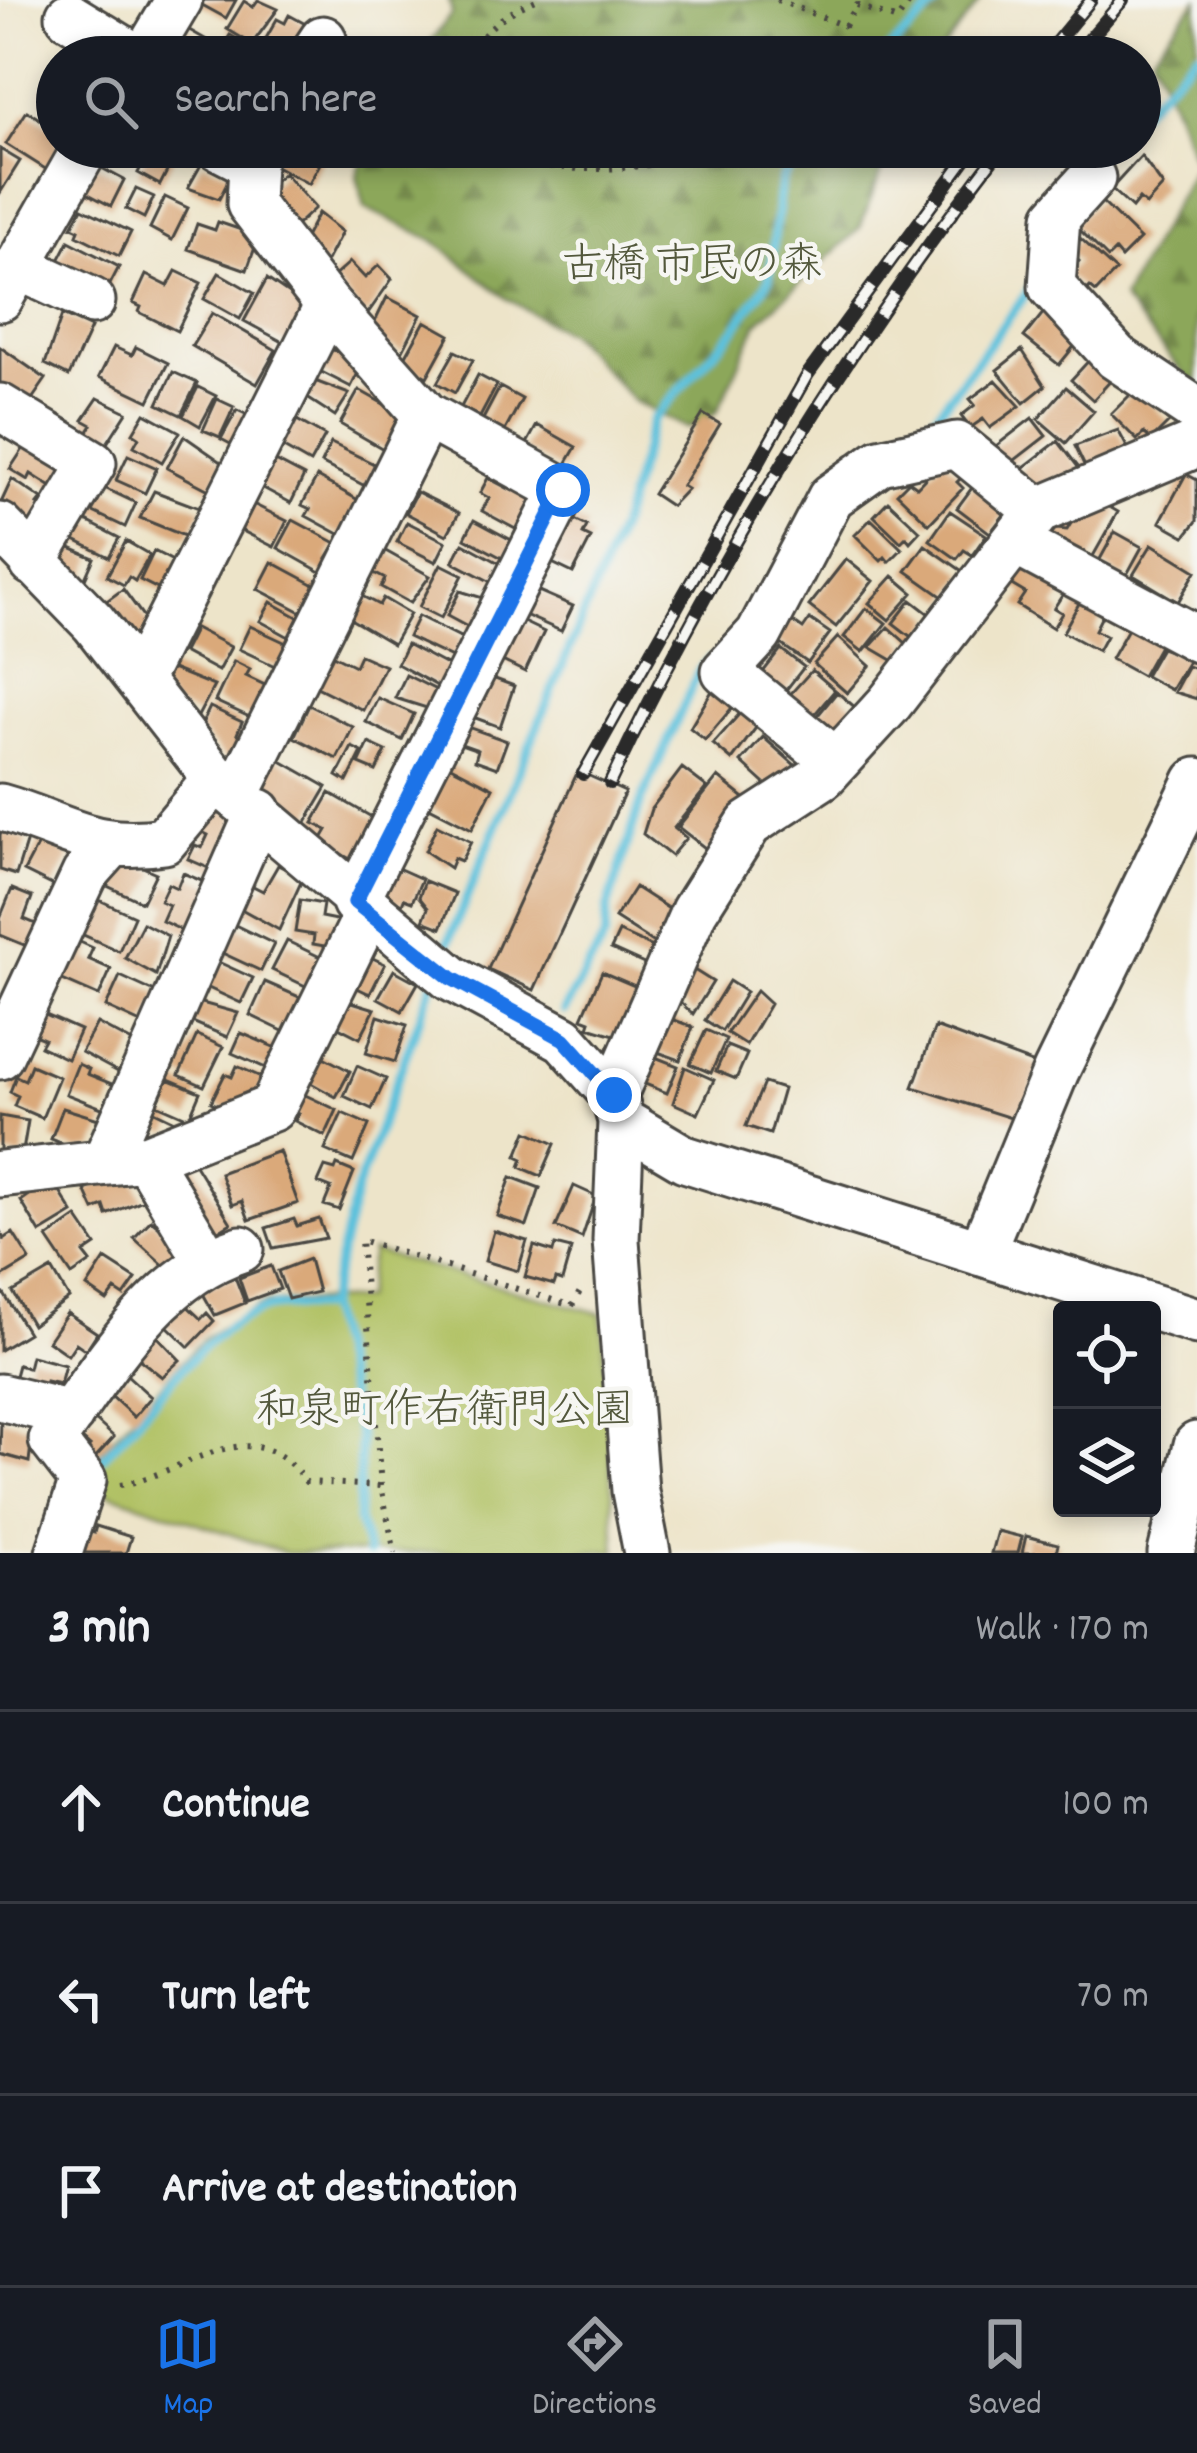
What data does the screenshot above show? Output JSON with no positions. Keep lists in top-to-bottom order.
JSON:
{
  "parks": ["古橋 市民の森", "和泉町作右衛門公園"],
  "page": {
    "search": "Search here",
    "heading": ["3 min", "Walk · 170 m"],
    "list": [
      ["Continue", "100 m"],
      ["Turn left", "70 m"],
      "Arrive at destination"
    ],
    "nav": ["Map", "Directions", "Saved"]
  }
}
